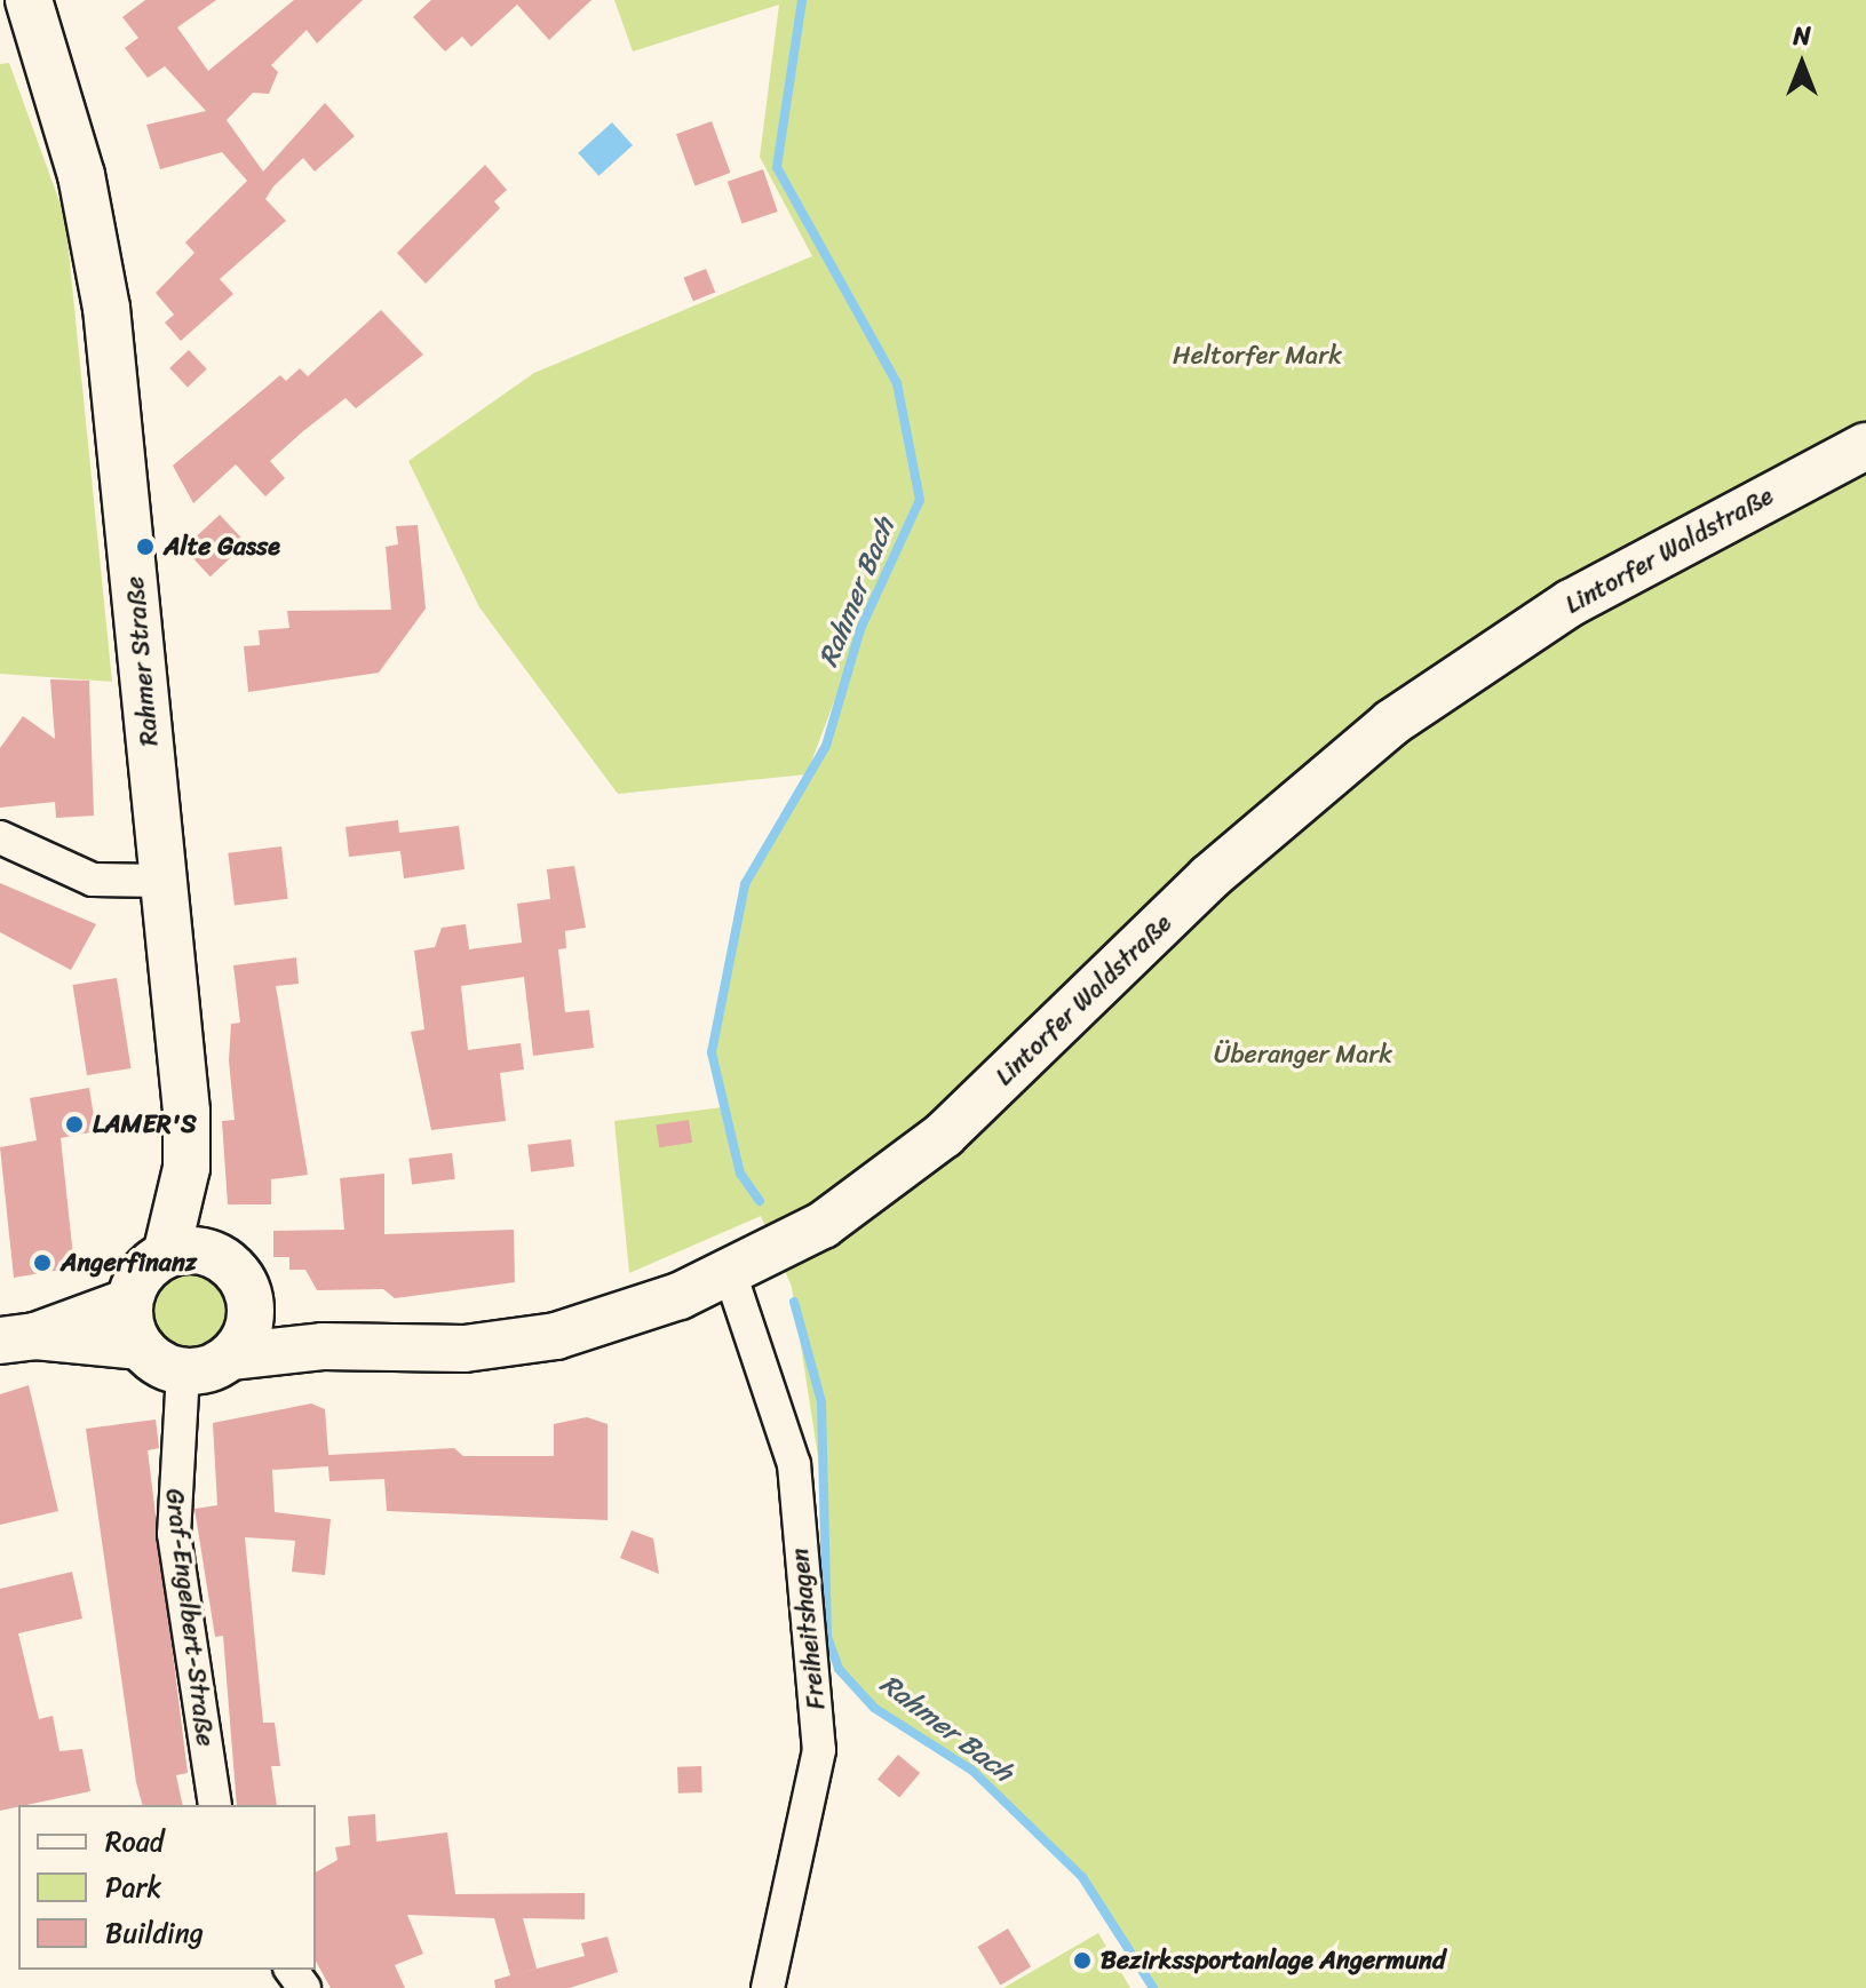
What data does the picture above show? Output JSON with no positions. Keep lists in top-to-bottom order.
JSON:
{
  "streets": {
    "main road": ["Lintorfer Waldstraße", "Rahmer Straße"],
    "street": ["Graf-Engelbert-Straße", "Freiheitshagen"]
  },
  "crossings": [
    ["Lintorfer Waldstraße", "Rahmer Straße"],
    ["Lintorfer Waldstraße", "Graf-Engelbert-Straße"],
    ["Lintorfer Waldstraße", "Freiheitshagen"],
    ["Rahmer Straße", "Graf-Engelbert-Straße"]
  ],
  "water": ["Rahmer Bach"],
  "parks": ["Heltorfer Mark", "Überanger Mark"],
  "places": [
    "Alte Gasse",
    "LAMER'S",
    "Angerfinanz",
    "Bezirkssportanlage Angermund"
  ],
  "legend": ["Road", "Park", "Building"],
  "north": "top"
}
